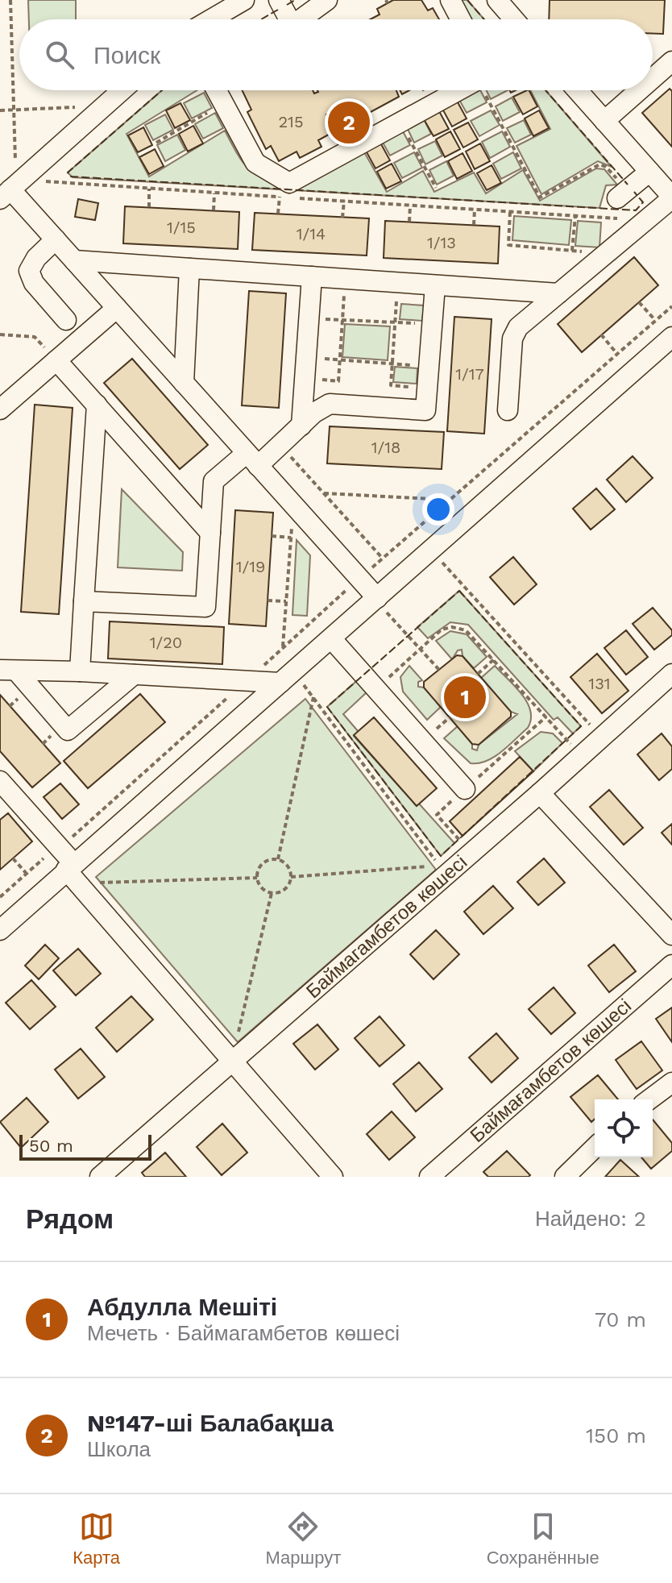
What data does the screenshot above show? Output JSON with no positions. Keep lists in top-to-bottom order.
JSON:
{
  "streets": {
    "street": ["Баймагамбетов көшесі", "Баймағамбетов көшесі"]
  },
  "house_numbers": [
    "215",
    "1/15",
    "1/14",
    "1/13",
    "1/17",
    "1/18",
    "1/19",
    "1/20",
    "131"
  ],
  "scale_bar": "50 m",
  "page": {
    "search": "Поиск",
    "pins": ["2", "1"],
    "scale": "50 m",
    "heading": ["Рядом", "Найдено: 2"],
    "list": [
      {
        "mark": "1",
        "name": "Абдулла Мешіті",
        "note": "Мечеть · Баймагамбетов көшесі",
        "value": "70 m"
      },
      {
        "mark": "2",
        "name": "№147-ші Балабақша",
        "note": "Школа",
        "value": "150 m"
      }
    ],
    "nav": ["Карта", "Маршрут", "Сохранённые"]
  }
}
